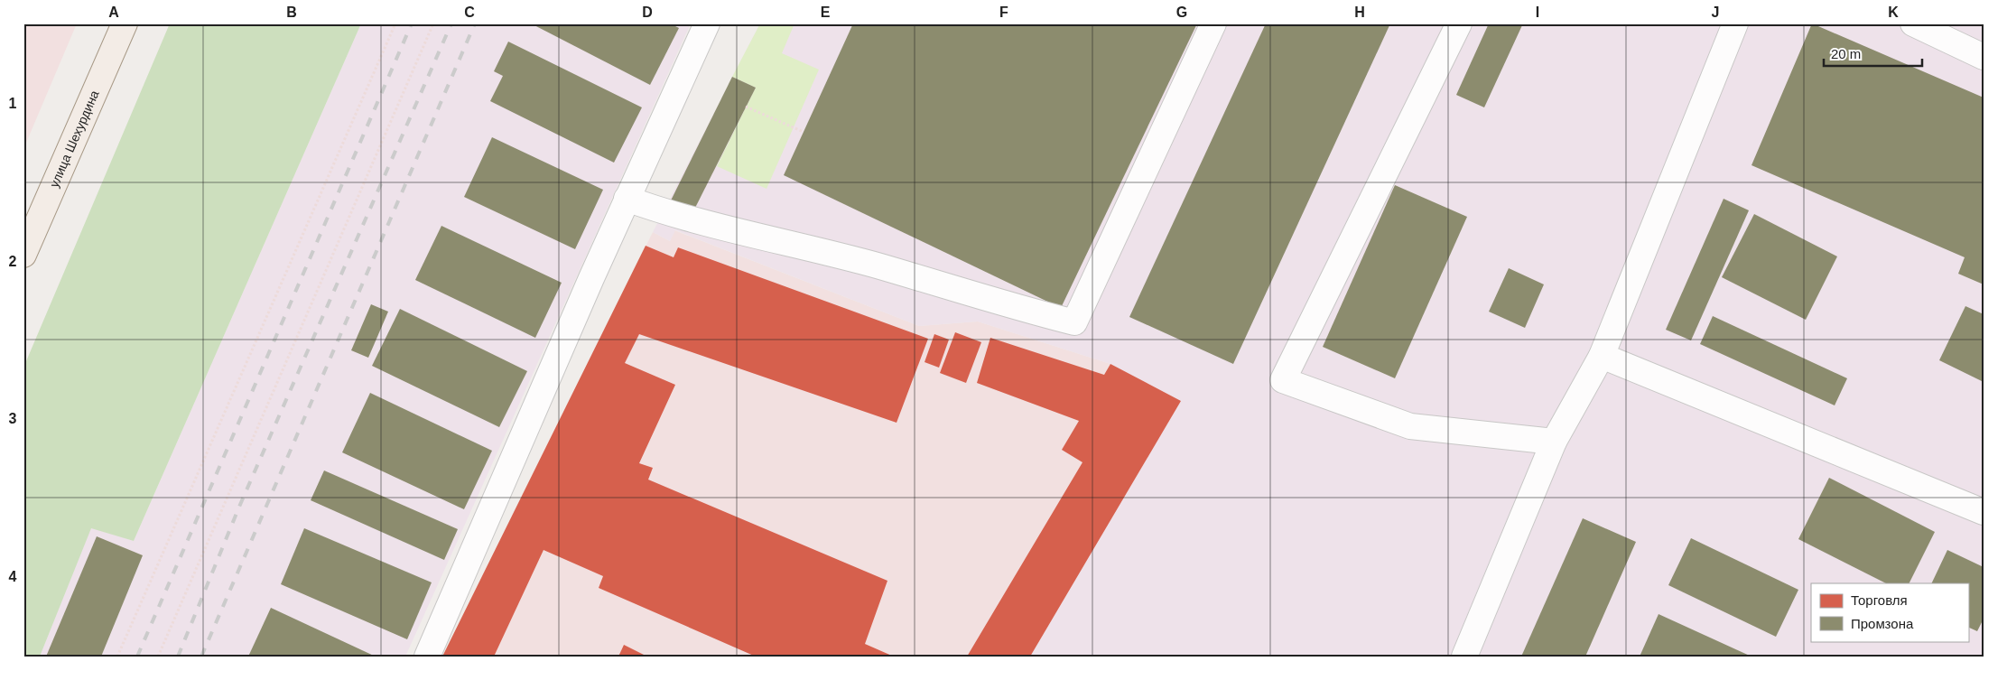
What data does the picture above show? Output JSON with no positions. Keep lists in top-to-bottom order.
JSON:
{
  "streets": {
    "main road": ["улица Шехурдина"]
  },
  "legend": ["Торговля", "Промзона"],
  "scale_bar": "20 m",
  "grid": {
    "columns": [
      "A",
      "B",
      "C",
      "D",
      "E",
      "F",
      "G",
      "H",
      "I",
      "J",
      "K"
    ],
    "rows": [
      "1",
      "2",
      "3",
      "4"
    ]
  }
}
